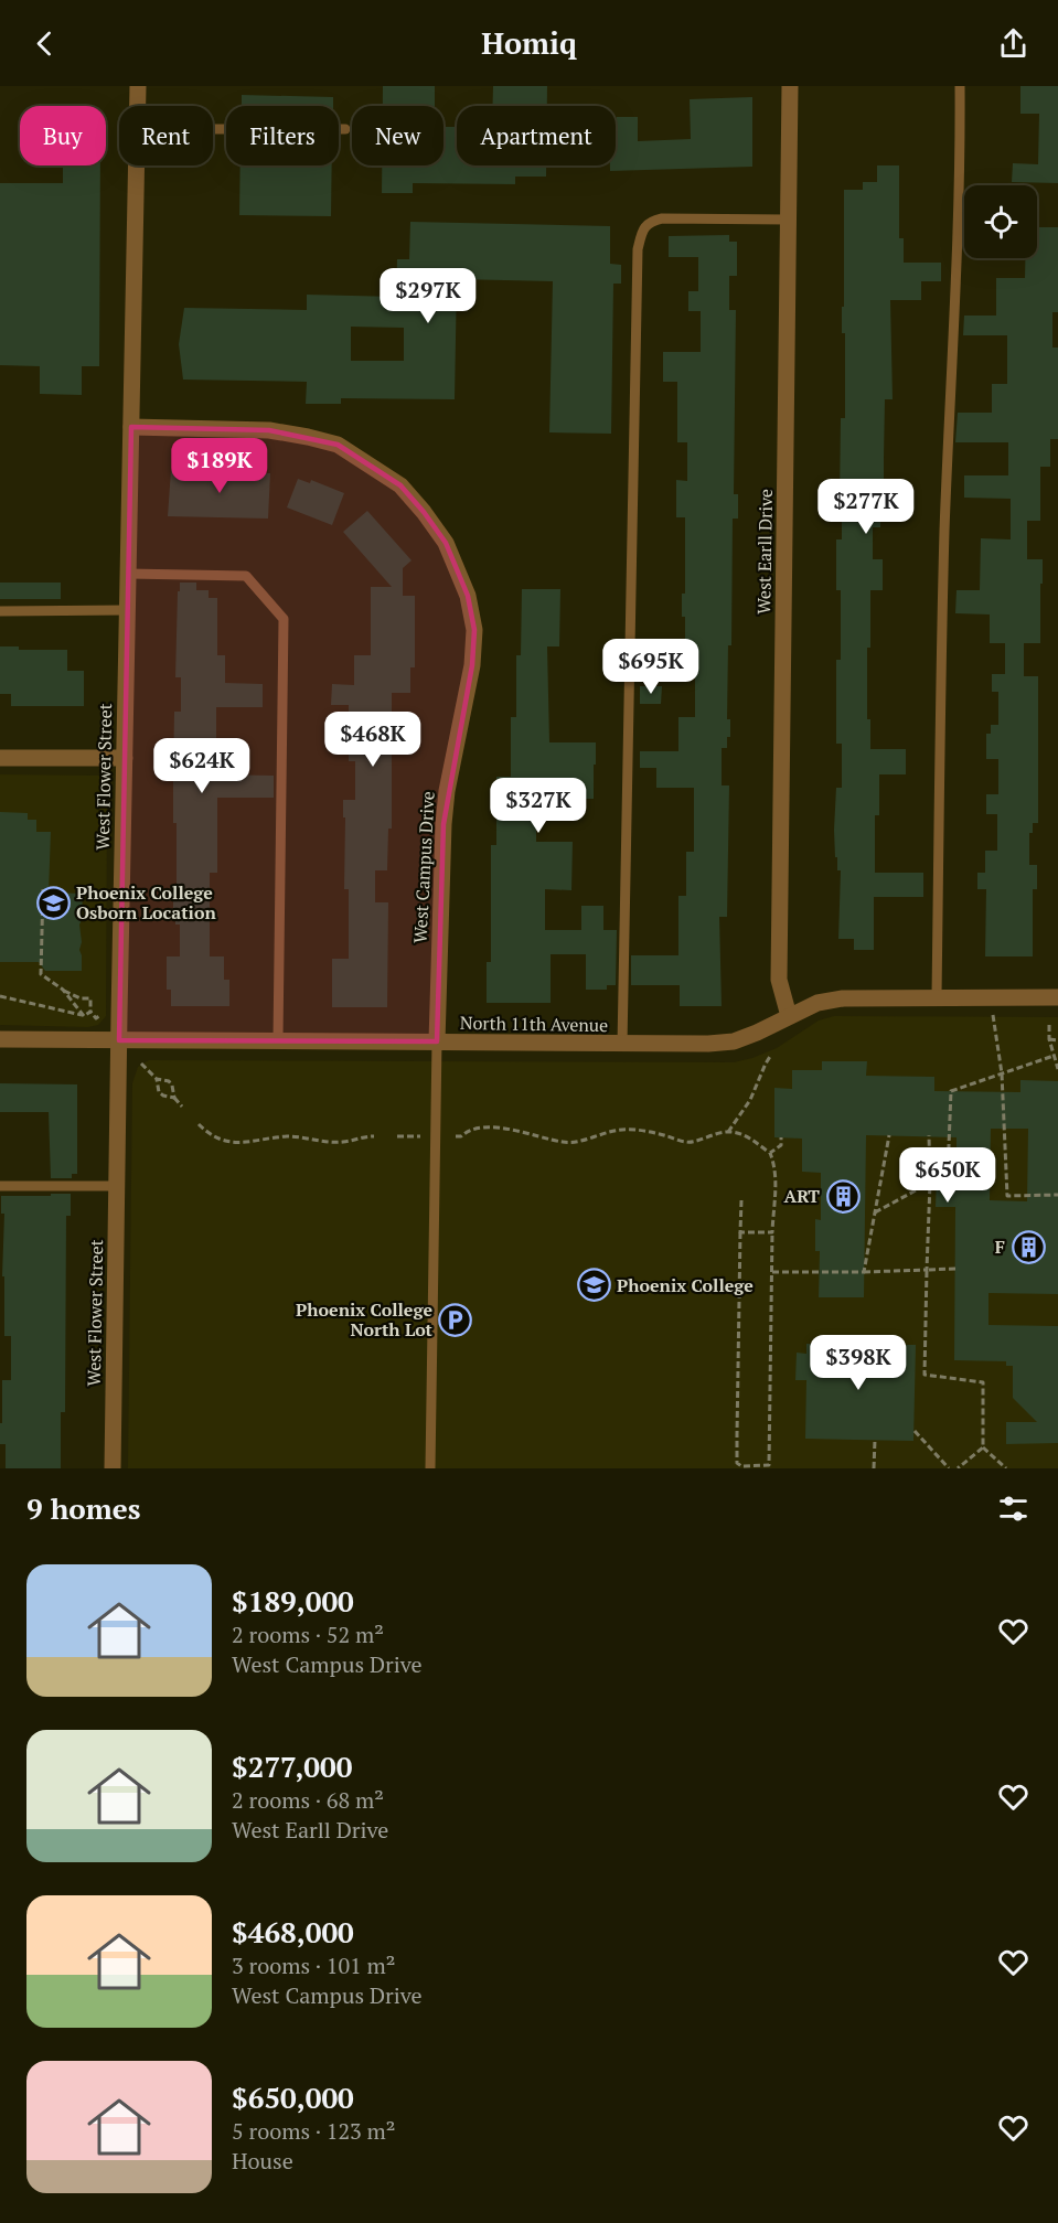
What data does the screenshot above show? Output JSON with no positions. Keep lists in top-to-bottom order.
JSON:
{
  "streets": {
    "street": [
      "West Earll Drive",
      "West Flower Street",
      "West Campus Drive",
      "North 11th Avenue"
    ]
  },
  "crossings": [
    ["West Earll Drive", "North 11th Avenue"],
    ["West Flower Street", "West Campus Drive"],
    ["West Flower Street", "North 11th Avenue"],
    ["West Campus Drive", "North 11th Avenue"]
  ],
  "places": {
    "school or university": ["Phoenix College Osborn Location", "Phoenix College"],
    "building": ["ART", "F"],
    "parking": ["Phoenix College North Lot"]
  },
  "page": {
    "header": "Homiq",
    "chip": [
      "Buy",
      "Rent",
      "Filters",
      "New",
      "Apartment"
    ],
    "price": [
      "$297K",
      "$189K",
      "$277K",
      "$695K",
      "$468K",
      "$624K",
      "$327K",
      "$650K",
      "$398K"
    ],
    "heading": "9 homes",
    "list": [
      {
        "name": "$189,000",
        "note": "2 rooms · 52 m² · West Campus Drive"
      },
      {
        "name": "$277,000",
        "note": "2 rooms · 68 m² · West Earll Drive"
      },
      {
        "name": "$468,000",
        "note": "3 rooms · 101 m² · West Campus Drive"
      },
      {
        "name": "$650,000",
        "note": "5 rooms · 123 m² · House"
      }
    ]
  }
}
